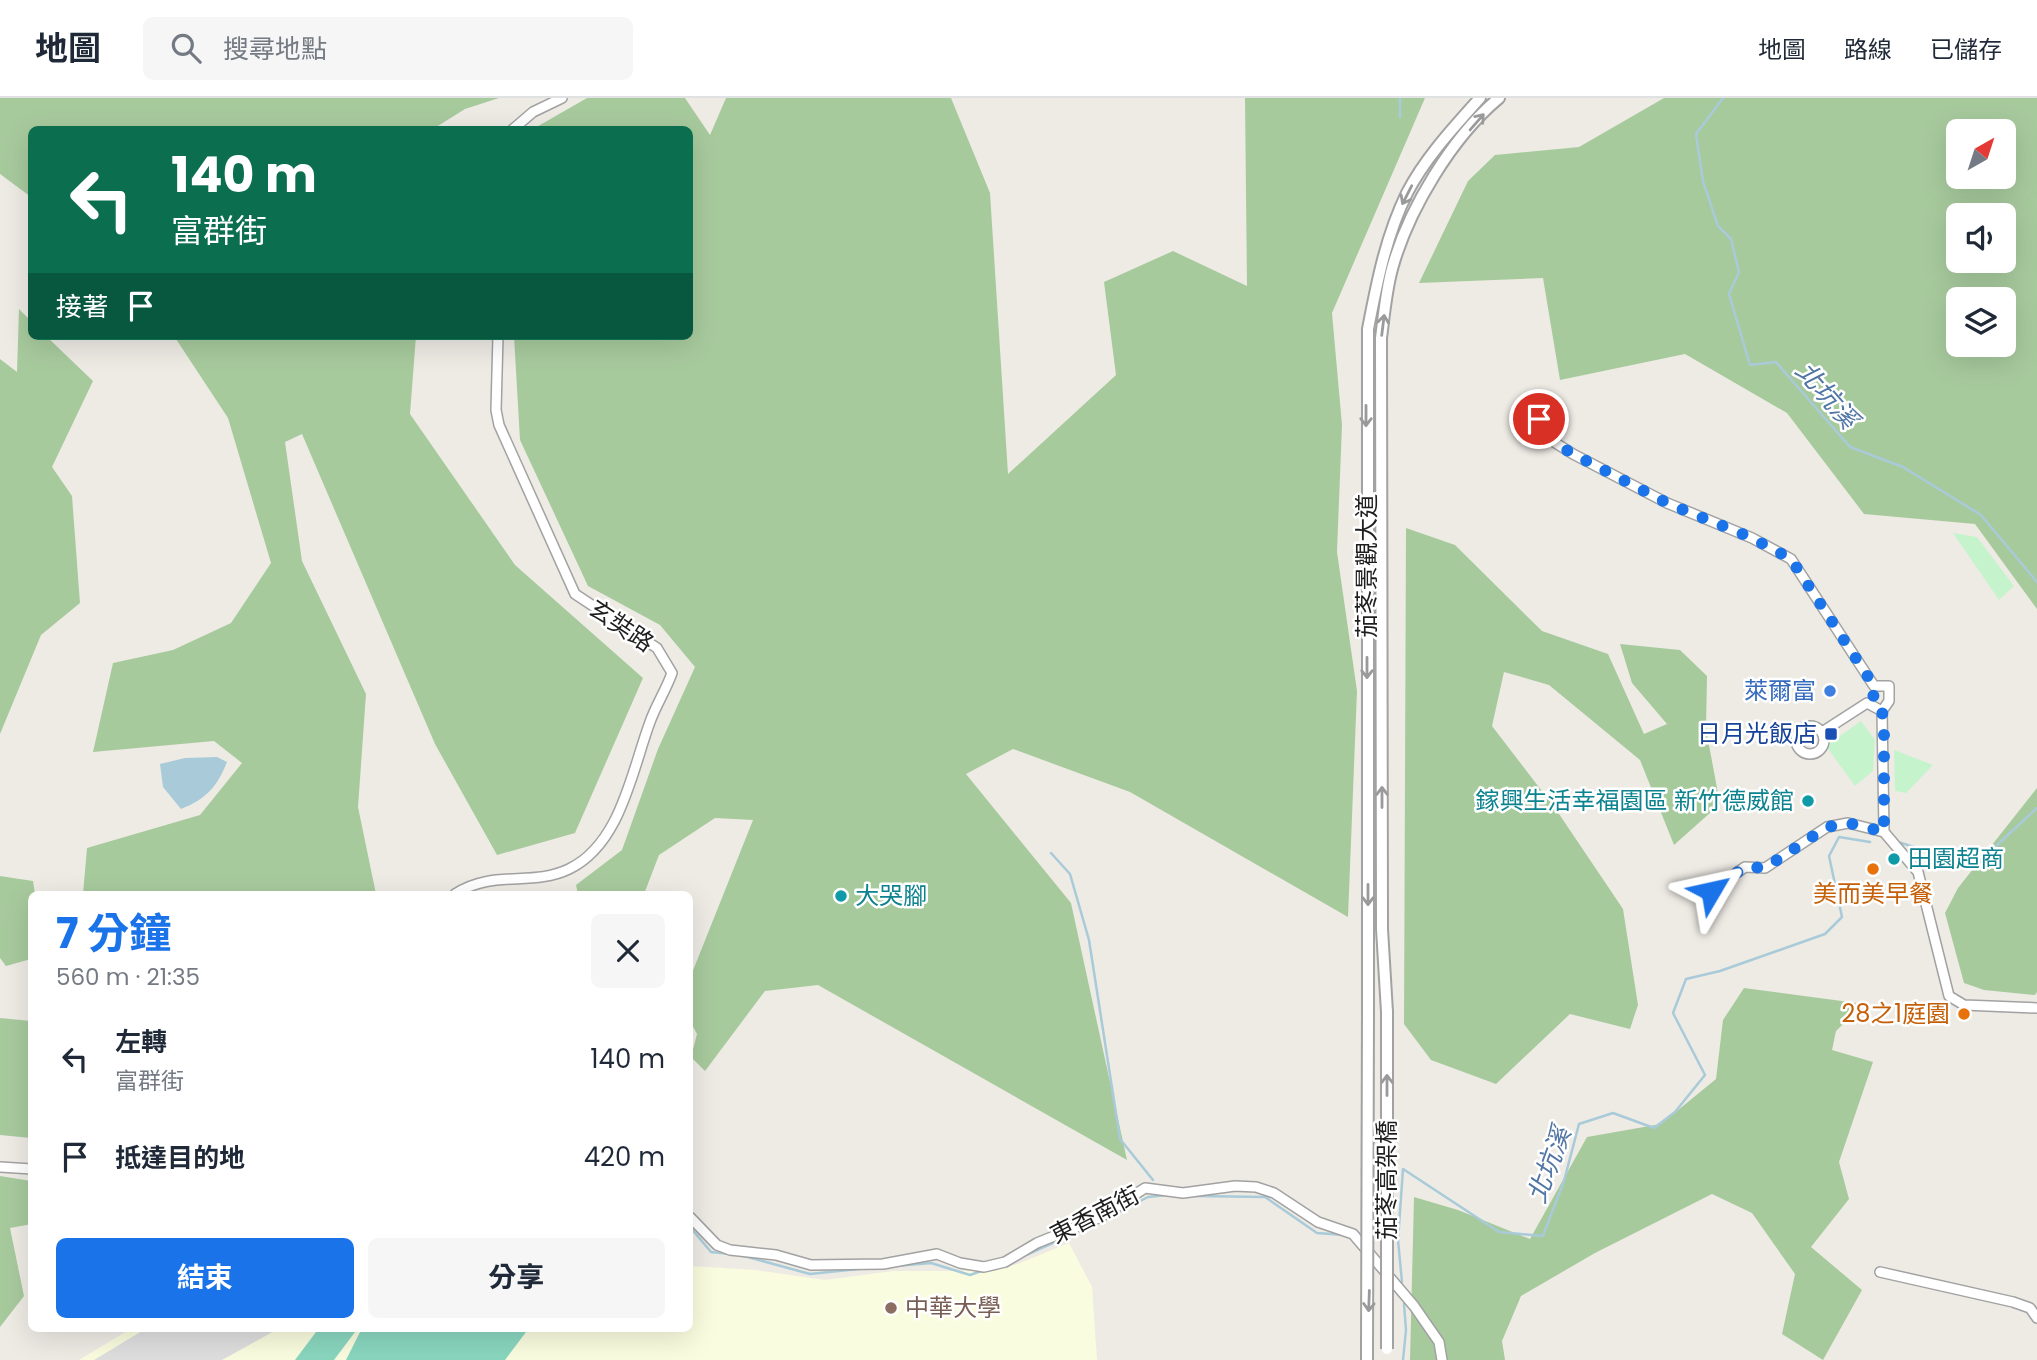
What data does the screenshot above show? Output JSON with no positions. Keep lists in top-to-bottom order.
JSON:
{
  "streets": {
    "street": [
      "茄苳景觀大道",
      "玄奘路",
      "茄苳高架橋",
      "東香南街"
    ]
  },
  "crossings": [
    ["茄苳景觀大道", "茄苳高架橋"]
  ],
  "water": ["北坑溪"],
  "places": {
    "other": [
      "萊爾富",
      "鎵興生活幸福園區 新竹德威館",
      "田園超商",
      "美而美早餐",
      "大哭腳",
      "28之1庭園",
      "中華大學"
    ],
    "transit": ["日月光飯店"]
  },
  "north": "top right",
  "page": {
    "header": "地圖",
    "search": "搜尋地點",
    "nav": ["地圖", "路線", "已儲存"],
    "turn": ["140 m", "富群街"],
    "then": "接著",
    "heading": ["7 分鐘", "560 m · 21:35"],
    "list": [
      {
        "name": "左轉",
        "note": "富群街",
        "value": "140 m"
      },
      {
        "name": "抵達目的地",
        "value": "420 m"
      }
    ],
    "buttons": ["結束", "分享"]
  }
}
